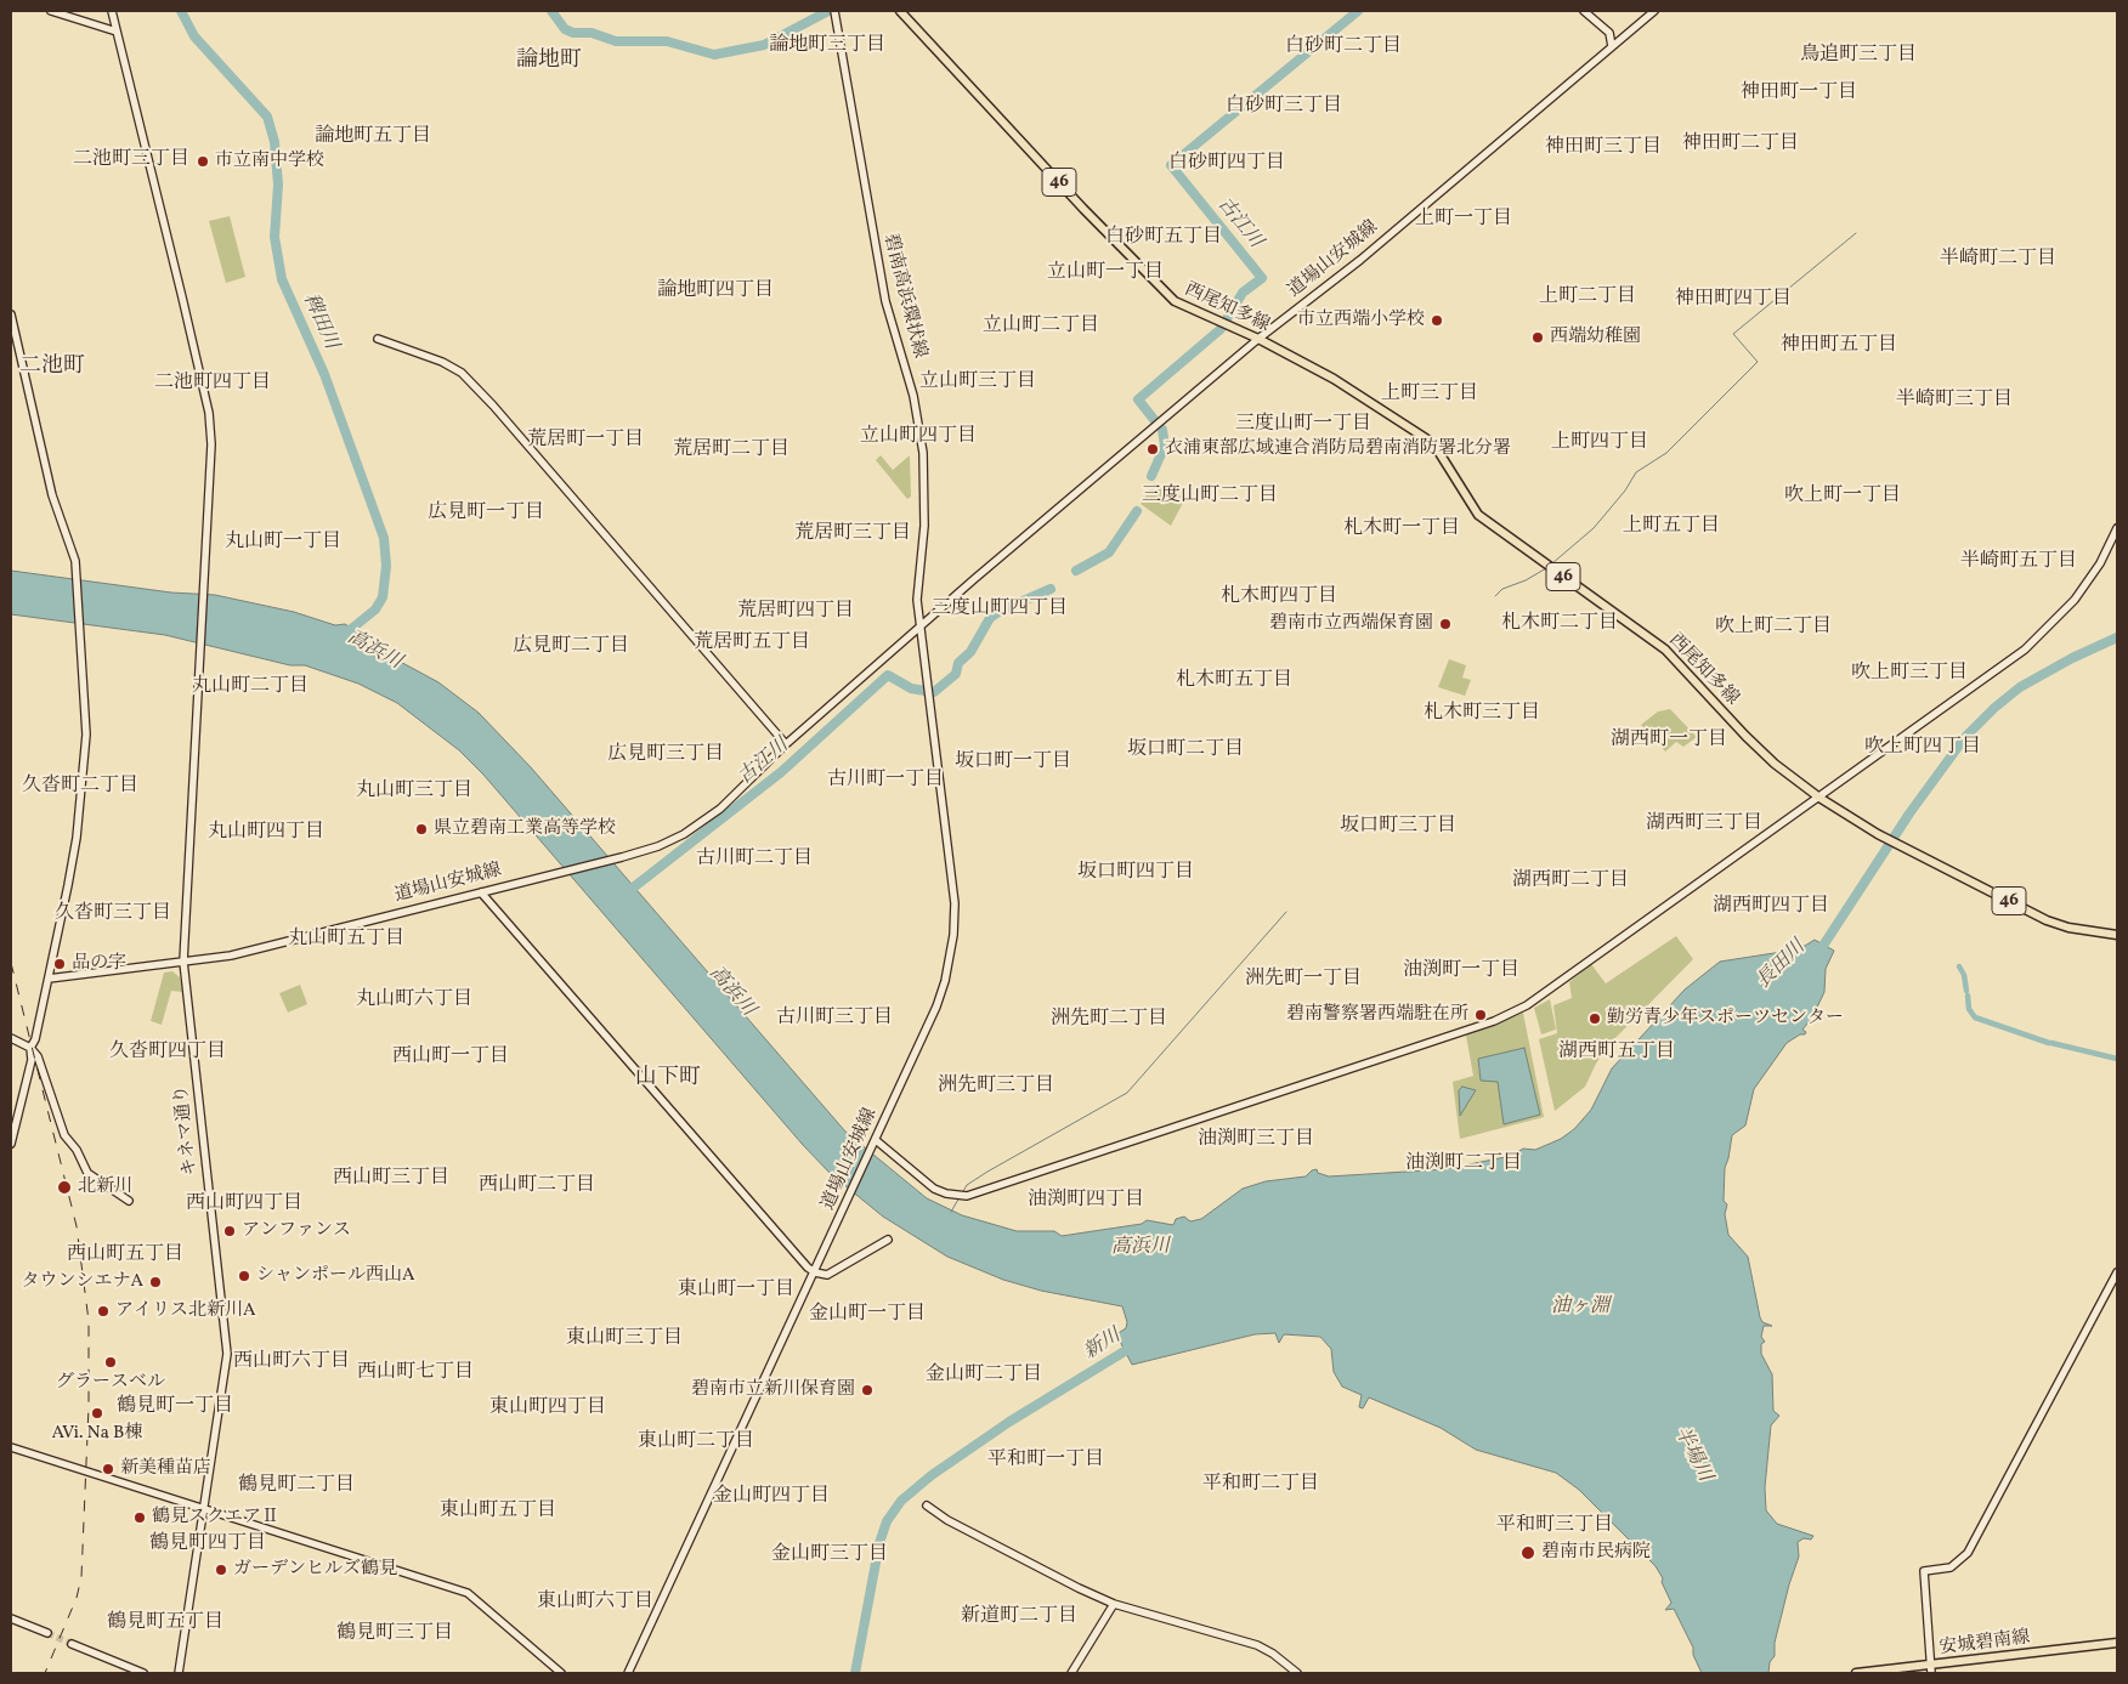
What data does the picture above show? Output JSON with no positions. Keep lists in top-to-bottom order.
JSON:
{
  "streets": {
    "main road": ["46", "西尾知多線", "安城碧南線"],
    "street": ["道場山安城線", "碧南高浜環状線", "キネマ通り"]
  },
  "crossings": [
    ["道場山安城線", "碧南高浜環状線"],
    ["道場山安城線", "西尾知多線"],
    ["道場山安城線", "キネマ通り"]
  ],
  "districts": [
    "論地町三丁目",
    "白砂町二丁目",
    "鳥追町三丁目",
    "論地町",
    "神田町一丁目",
    "白砂町三丁目",
    "論地町五丁目",
    "神田町二丁目",
    "神田町三丁目",
    "二池町三丁目",
    "白砂町四丁目",
    "上町一丁目",
    "白砂町五丁目",
    "半崎町二丁目",
    "立山町一丁目",
    "論地町四丁目",
    "上町二丁目",
    "神田町四丁目",
    "立山町二丁目",
    "神田町五丁目",
    "二池町",
    "立山町三丁目",
    "二池町四丁目",
    "上町三丁目",
    "半崎町三丁目",
    "三度山町一丁目",
    "立山町四丁目",
    "荒居町一丁目",
    "上町四丁目",
    "荒居町二丁目",
    "三度山町二丁目",
    "吹上町一丁目",
    "広見町一丁目",
    "上町五丁目",
    "札木町一丁目",
    "荒居町三丁目",
    "丸山町一丁目",
    "半崎町五丁目",
    "札木町四丁目",
    "三度山町四丁目",
    "荒居町四丁目",
    "札木町二丁目",
    "吹上町二丁目",
    "荒居町五丁目",
    "広見町二丁目",
    "吹上町三丁目",
    "札木町五丁目",
    "丸山町二丁目",
    "札木町三丁目",
    "湖西町一丁目",
    "吹上町四丁目",
    "坂口町二丁目",
    "広見町三丁目",
    "坂口町一丁目",
    "古川町一丁目",
    "久沓町二丁目",
    "丸山町三丁目",
    "湖西町三丁目",
    "坂口町三丁目",
    "丸山町四丁目",
    "古川町二丁目",
    "坂口町四丁目",
    "湖西町二丁目",
    "湖西町四丁目",
    "久沓町三丁目",
    "丸山町五丁目",
    "油渕町一丁目",
    "洲先町一丁目",
    "丸山町六丁目",
    "古川町三丁目",
    "洲先町二丁目",
    "久沓町四丁目",
    "湖西町五丁目",
    "西山町一丁目",
    "山下町",
    "洲先町三丁目",
    "油渕町三丁目",
    "油渕町二丁目",
    "西山町三丁目",
    "西山町二丁目",
    "油渕町四丁目",
    "西山町四丁目",
    "西山町五丁目",
    "東山町一丁目",
    "金山町一丁目",
    "東山町三丁目",
    "西山町六丁目",
    "西山町七丁目",
    "金山町二丁目",
    "鶴見町一丁目",
    "東山町四丁目",
    "東山町二丁目",
    "平和町一丁目",
    "平和町二丁目",
    "鶴見町二丁目",
    "金山町四丁目",
    "東山町五丁目",
    "平和町三丁目",
    "鶴見町四丁目",
    "金山町三丁目",
    "東山町六丁目",
    "新道町二丁目",
    "鶴見町五丁目",
    "鶴見町三丁目"
  ],
  "water": [
    "古江川",
    "稗田川",
    "高浜川",
    "長田川",
    "油ヶ淵",
    "新川",
    "半場川"
  ],
  "places": [
    "市立南中学校",
    "市立西端小学校",
    "西端幼稚園",
    "衣浦東部広域連合消防局碧南消防署北分署",
    "碧南市立西端保育園",
    "県立碧南工業高等学校",
    "品の字",
    "碧南警察署西端駐在所",
    "勤労青少年スポーツセンター",
    "北新川",
    "アンファンス",
    "シャンポール西山A",
    "タウンシエナA",
    "アイリス北新川A",
    "グラースベル",
    "碧南市立新川保育園",
    "AVi. Na B棟",
    "新美種苗店",
    "鶴見スクエアⅡ",
    "碧南市民病院",
    "ガーデンヒルズ鶴見"
  ]
}
